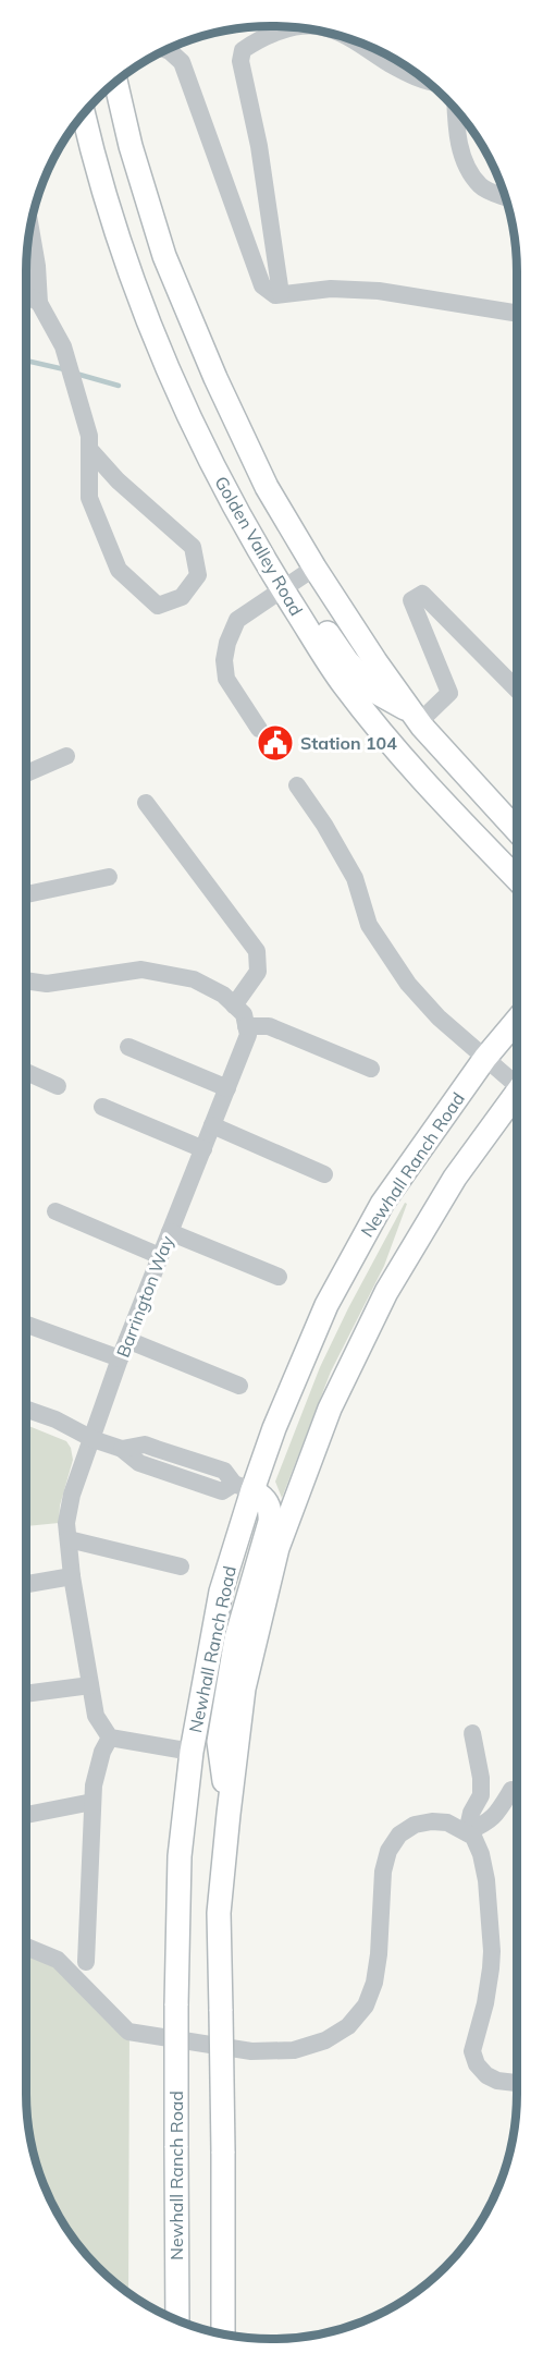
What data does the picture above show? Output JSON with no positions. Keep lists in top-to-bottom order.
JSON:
{
  "streets": {
    "main road": ["Golden Valley Road", "Newhall Ranch Road"],
    "street": ["Barrington Way"]
  },
  "places": {
    "public building": ["Station 104"]
  }
}
